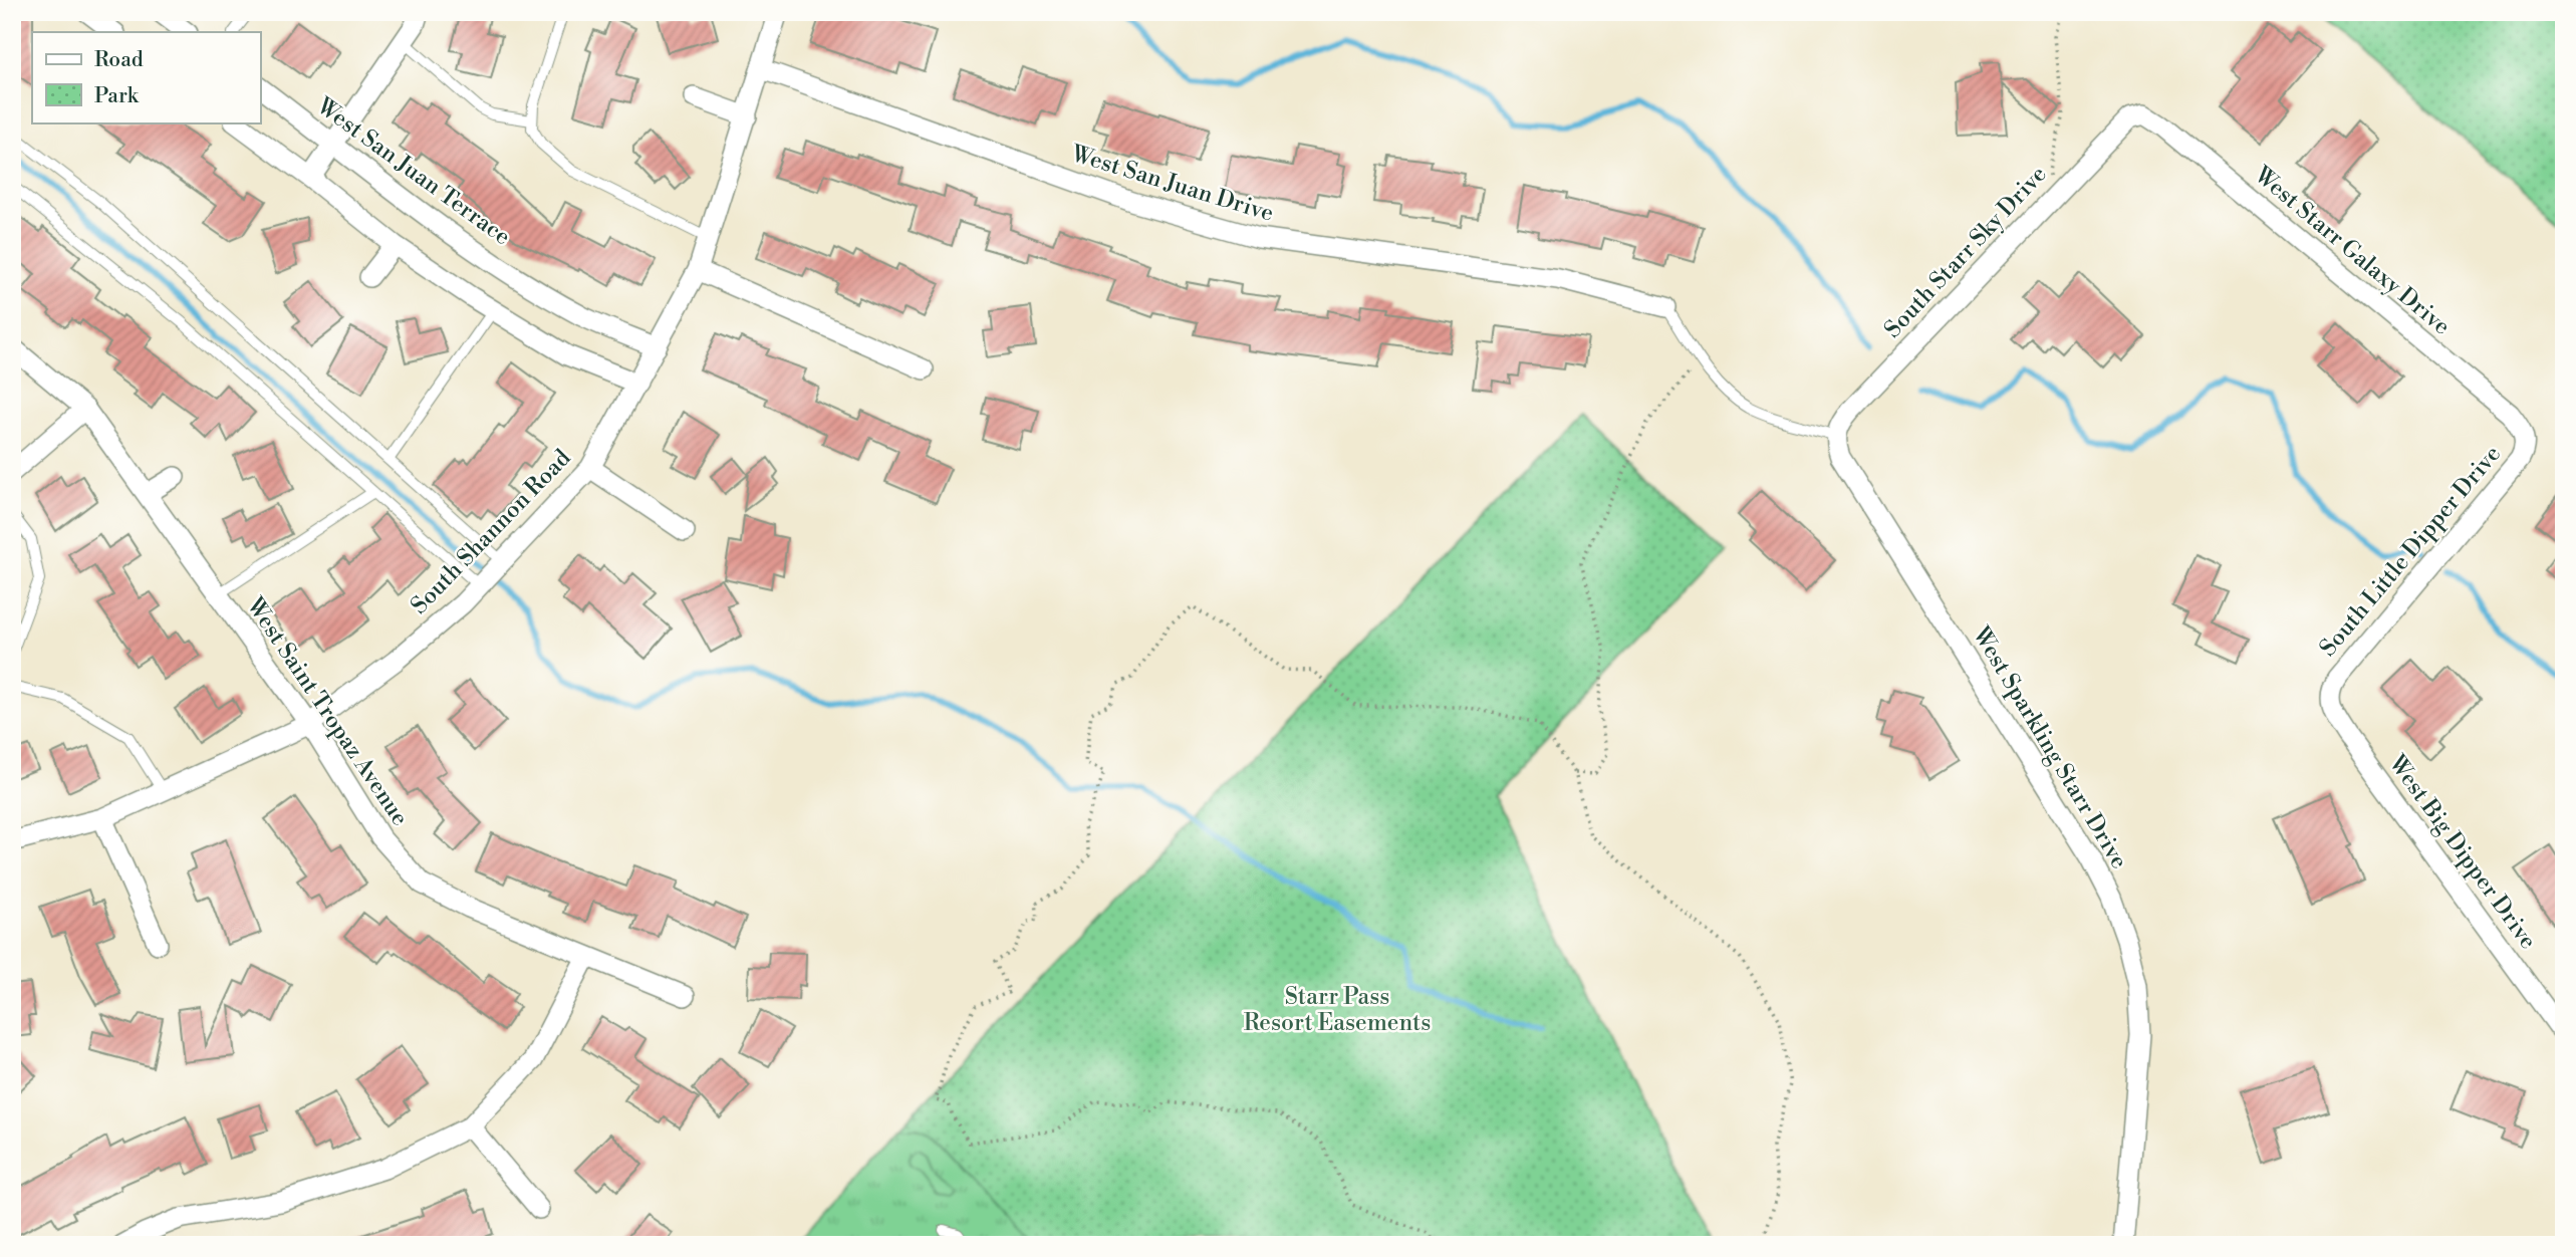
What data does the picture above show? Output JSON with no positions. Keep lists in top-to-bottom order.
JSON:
{
  "streets": {
    "street": [
      "West San Juan Terrace",
      "West San Juan Drive",
      "West Starr Galaxy Drive",
      "South Starr Sky Drive",
      "South Shannon Road",
      "South Little Dipper Drive",
      "West Saint Tropaz Avenue",
      "West Sparkling Starr Drive",
      "West Big Dipper Drive"
    ]
  },
  "crossings": [
    ["West San Juan Terrace", "South Shannon Road"],
    ["West San Juan Drive", "South Shannon Road"],
    ["West Starr Galaxy Drive", "South Starr Sky Drive"],
    ["West Starr Galaxy Drive", "South Little Dipper Drive"],
    ["South Starr Sky Drive", "West Sparkling Starr Drive"],
    ["South Shannon Road", "West Saint Tropaz Avenue"],
    ["South Little Dipper Drive", "West Big Dipper Drive"]
  ],
  "parks": ["Starr Pass Resort Easements"],
  "legend": ["Road", "Park"]
}
